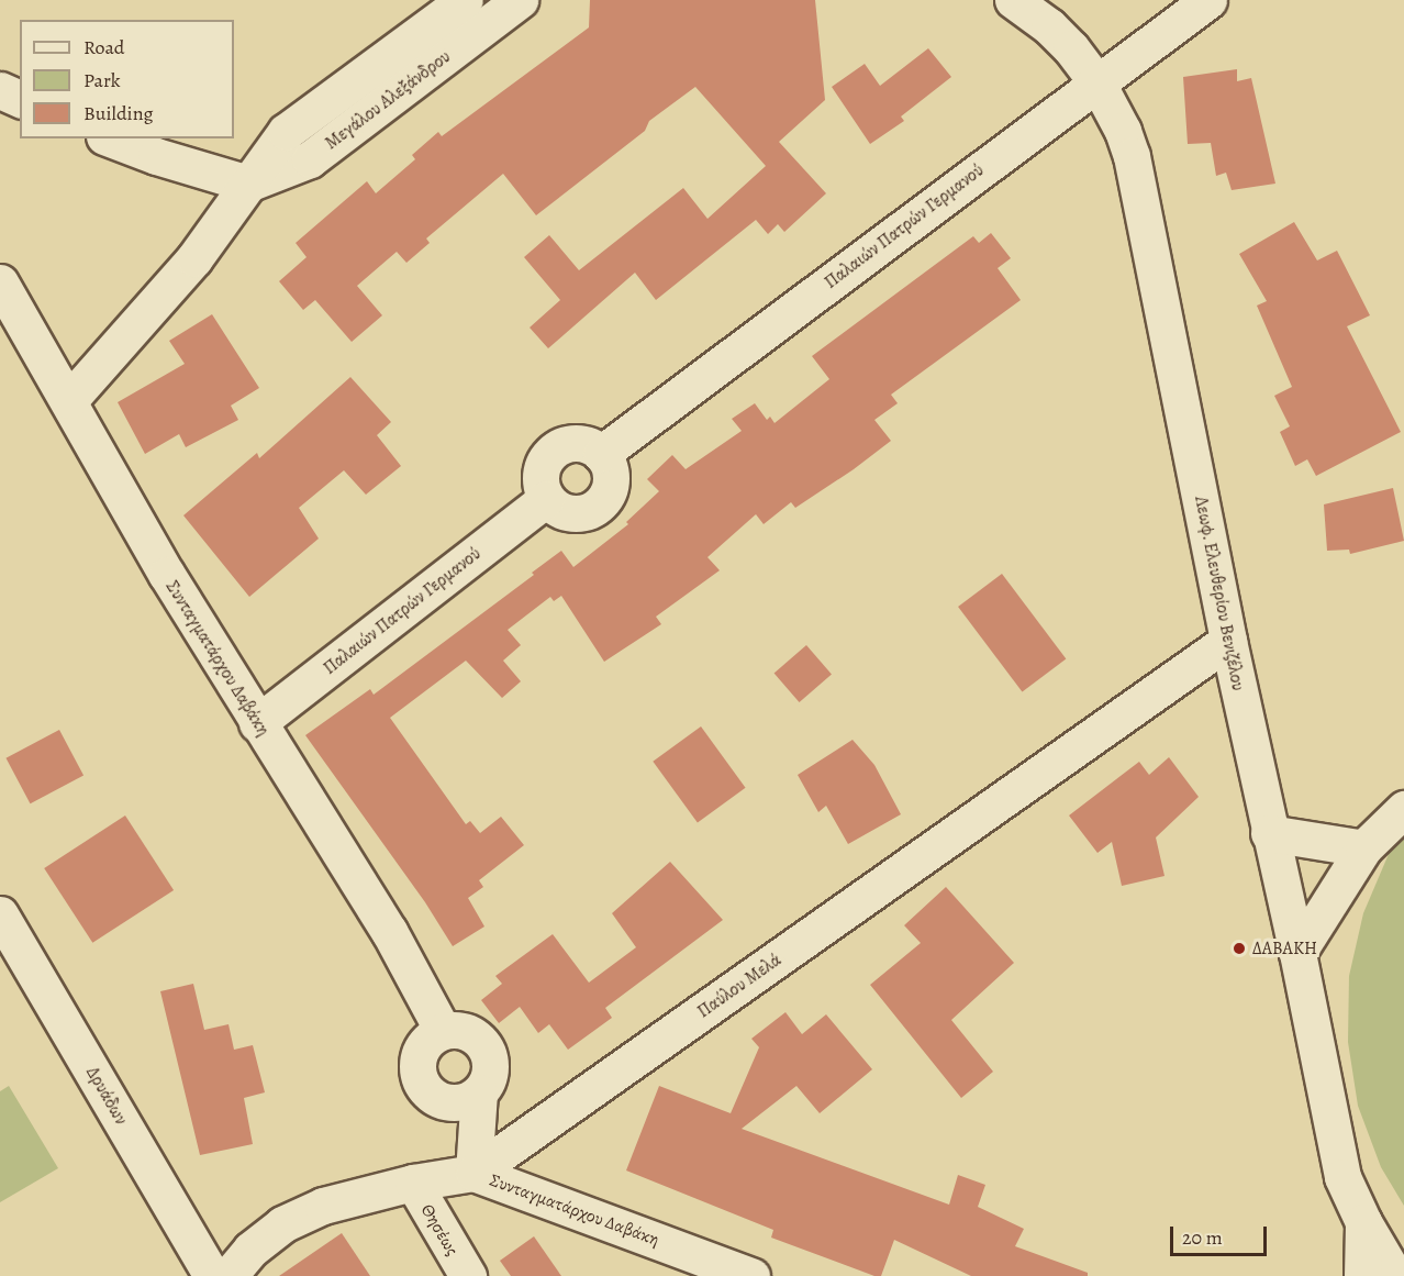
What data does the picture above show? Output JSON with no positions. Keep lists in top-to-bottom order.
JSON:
{
  "streets": {
    "street": [
      "Μεγάλου Αλεξάνδρου",
      "Παλαιών Πατρών Γερμανού",
      "Λεωφ. Ελευθερίου Βενιζέλου",
      "Συνταγματάρχου Δαβάκη",
      "Παύλου Μελά",
      "Δρυάδων",
      "Θησέως"
    ]
  },
  "crossings": [
    ["Μεγάλου Αλεξάνδρου", "Συνταγματάρχου Δαβάκη"],
    ["Παλαιών Πατρών Γερμανού", "Λεωφ. Ελευθερίου Βενιζέλου"],
    ["Παλαιών Πατρών Γερμανού", "Συνταγματάρχου Δαβάκη"],
    ["Λεωφ. Ελευθερίου Βενιζέλου", "Παύλου Μελά"],
    ["Συνταγματάρχου Δαβάκη", "Παύλου Μελά"],
    ["Παύλου Μελά", "Θησέως"]
  ],
  "places": ["ΔΑΒΑΚΗ"],
  "legend": ["Road", "Park", "Building"],
  "scale_bar": "20 m"
}
